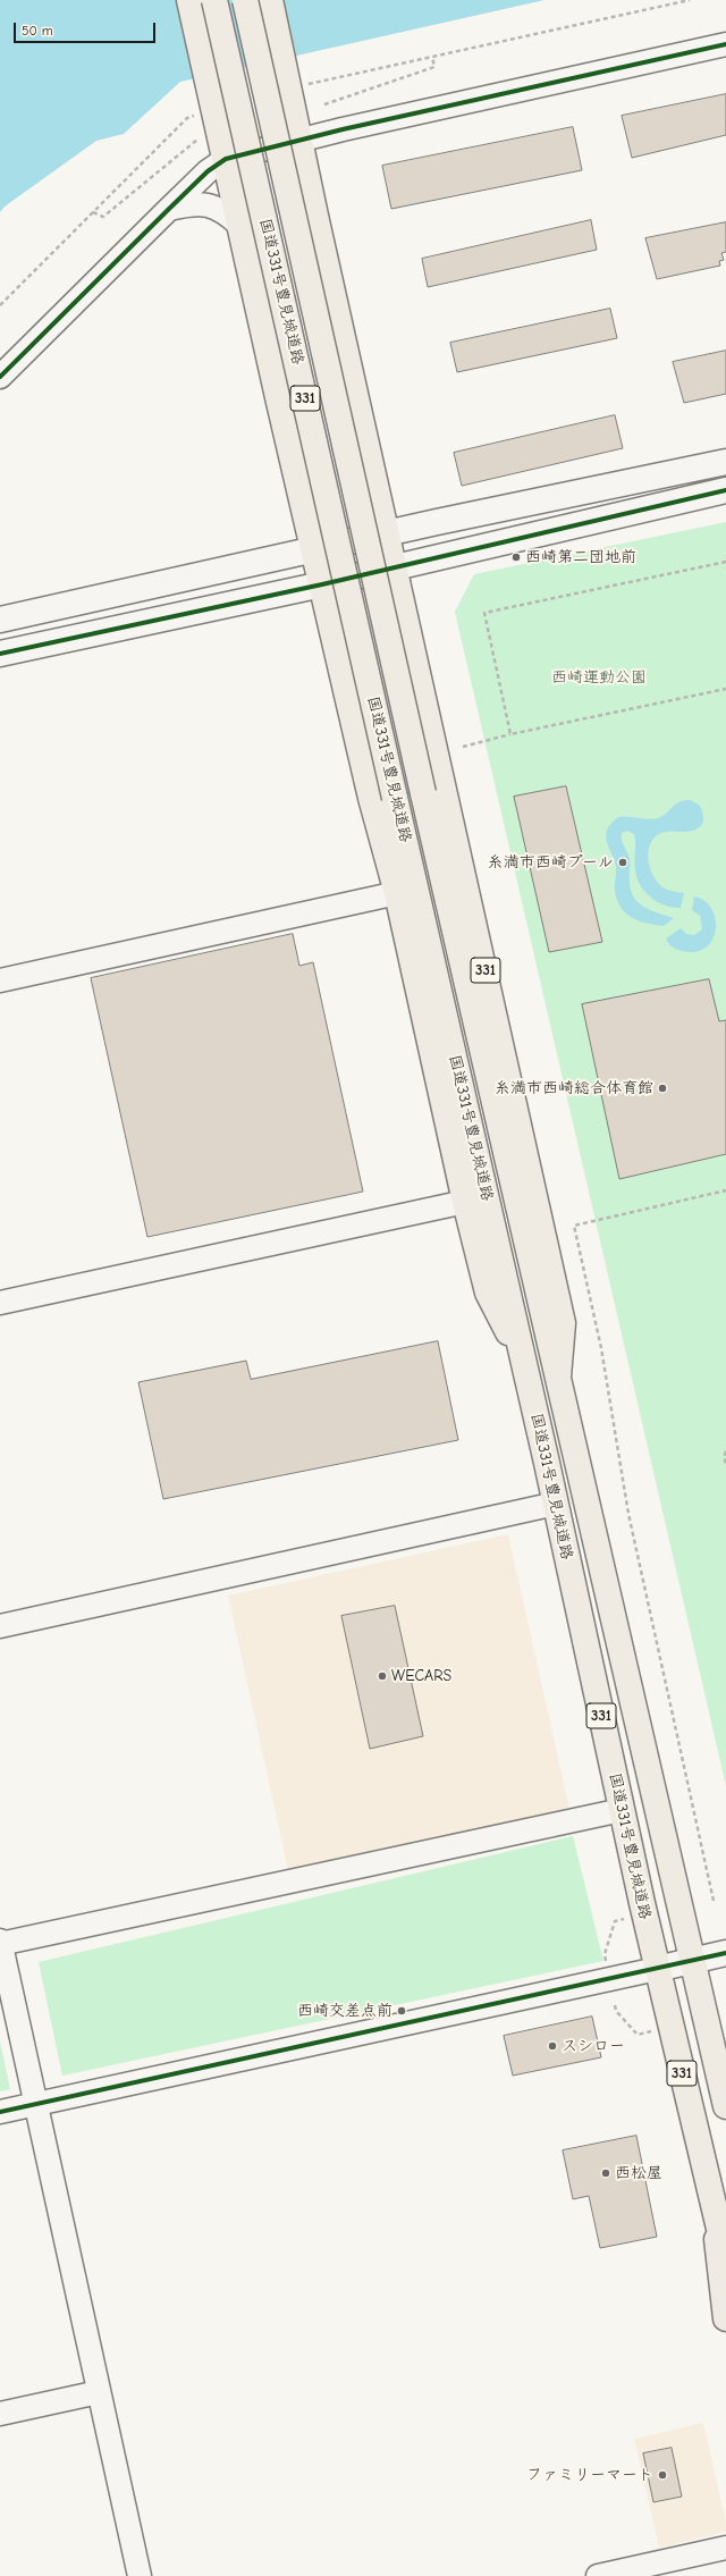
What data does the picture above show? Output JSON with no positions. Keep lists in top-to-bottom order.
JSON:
{
  "streets": {
    "highway": ["国道331号豊見城道路", "331"]
  },
  "crossings": [
    ["国道331号豊見城道路", "331"]
  ],
  "parks": ["西崎運動公園"],
  "places": [
    "西崎第二団地前",
    "糸満市西崎プール",
    "糸満市西崎総合体育館",
    "WECARS",
    "西崎交差点前",
    "スシロー",
    "西松屋",
    "ファミリーマート"
  ],
  "scale_bar": "50 m"
}
